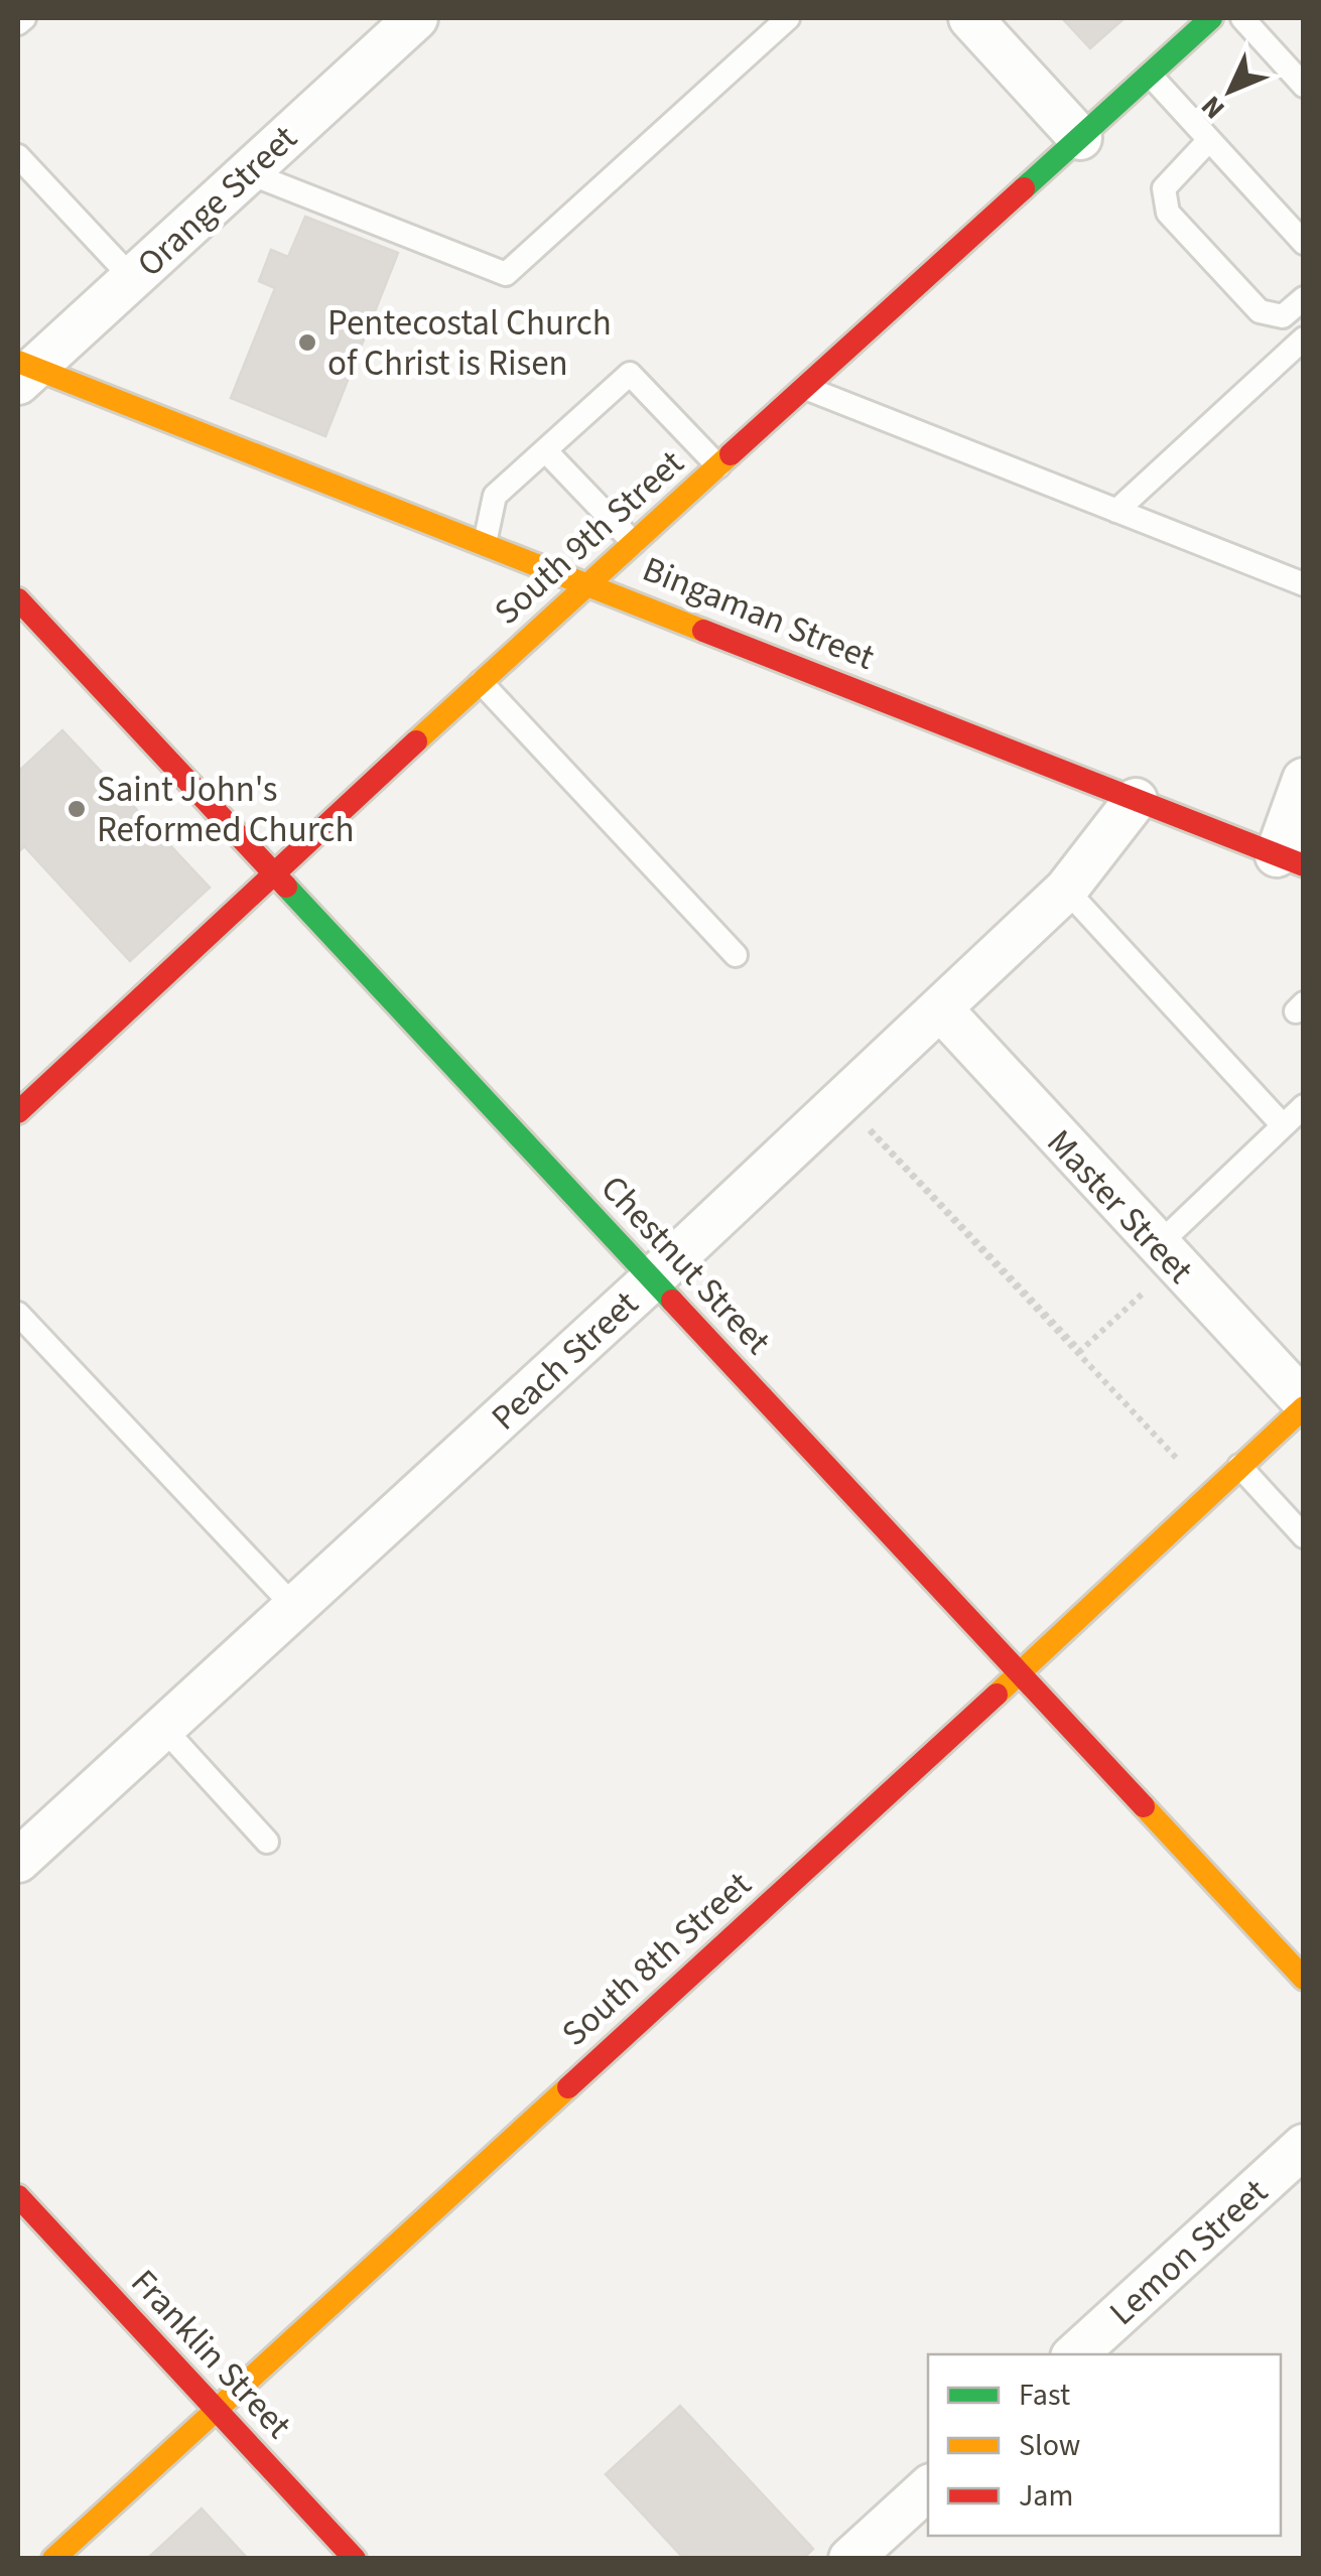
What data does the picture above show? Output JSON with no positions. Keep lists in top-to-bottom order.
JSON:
{
  "streets": {
    "street": [
      "Orange Street",
      "South 9th Street",
      "Bingaman Street",
      "Master Street",
      "Chestnut Street",
      "Peach Street",
      "South 8th Street",
      "Lemon Street",
      "Franklin Street"
    ]
  },
  "crossings": [
    ["Orange Street", "Bingaman Street"],
    ["South 9th Street", "Bingaman Street"],
    ["South 9th Street", "Chestnut Street"],
    ["Bingaman Street", "Peach Street"],
    ["Master Street", "Peach Street"],
    ["Master Street", "South 8th Street"],
    ["Chestnut Street", "Peach Street"],
    ["Chestnut Street", "South 8th Street"],
    ["South 8th Street", "Franklin Street"]
  ],
  "places": ["Pentecostal Church of Christ is Risen", "Saint John's Reformed Church"],
  "legend": ["Fast", "Slow", "Jam"],
  "north": "bottom left"
}
